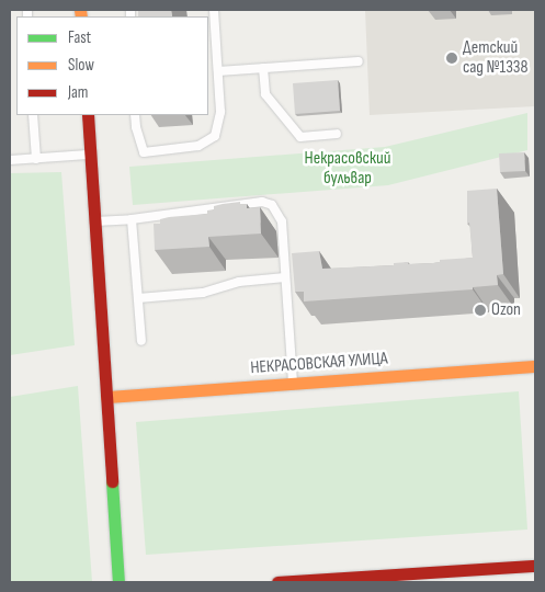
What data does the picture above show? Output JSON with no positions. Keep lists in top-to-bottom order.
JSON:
{
  "streets": {
    "street": ["НЕКРАСОВСКАЯ УЛИЦА"]
  },
  "parks": ["Некрасовский бульвар"],
  "places": ["Детский сад №1338", "Ozon"],
  "legend": ["Fast", "Slow", "Jam"]
}
